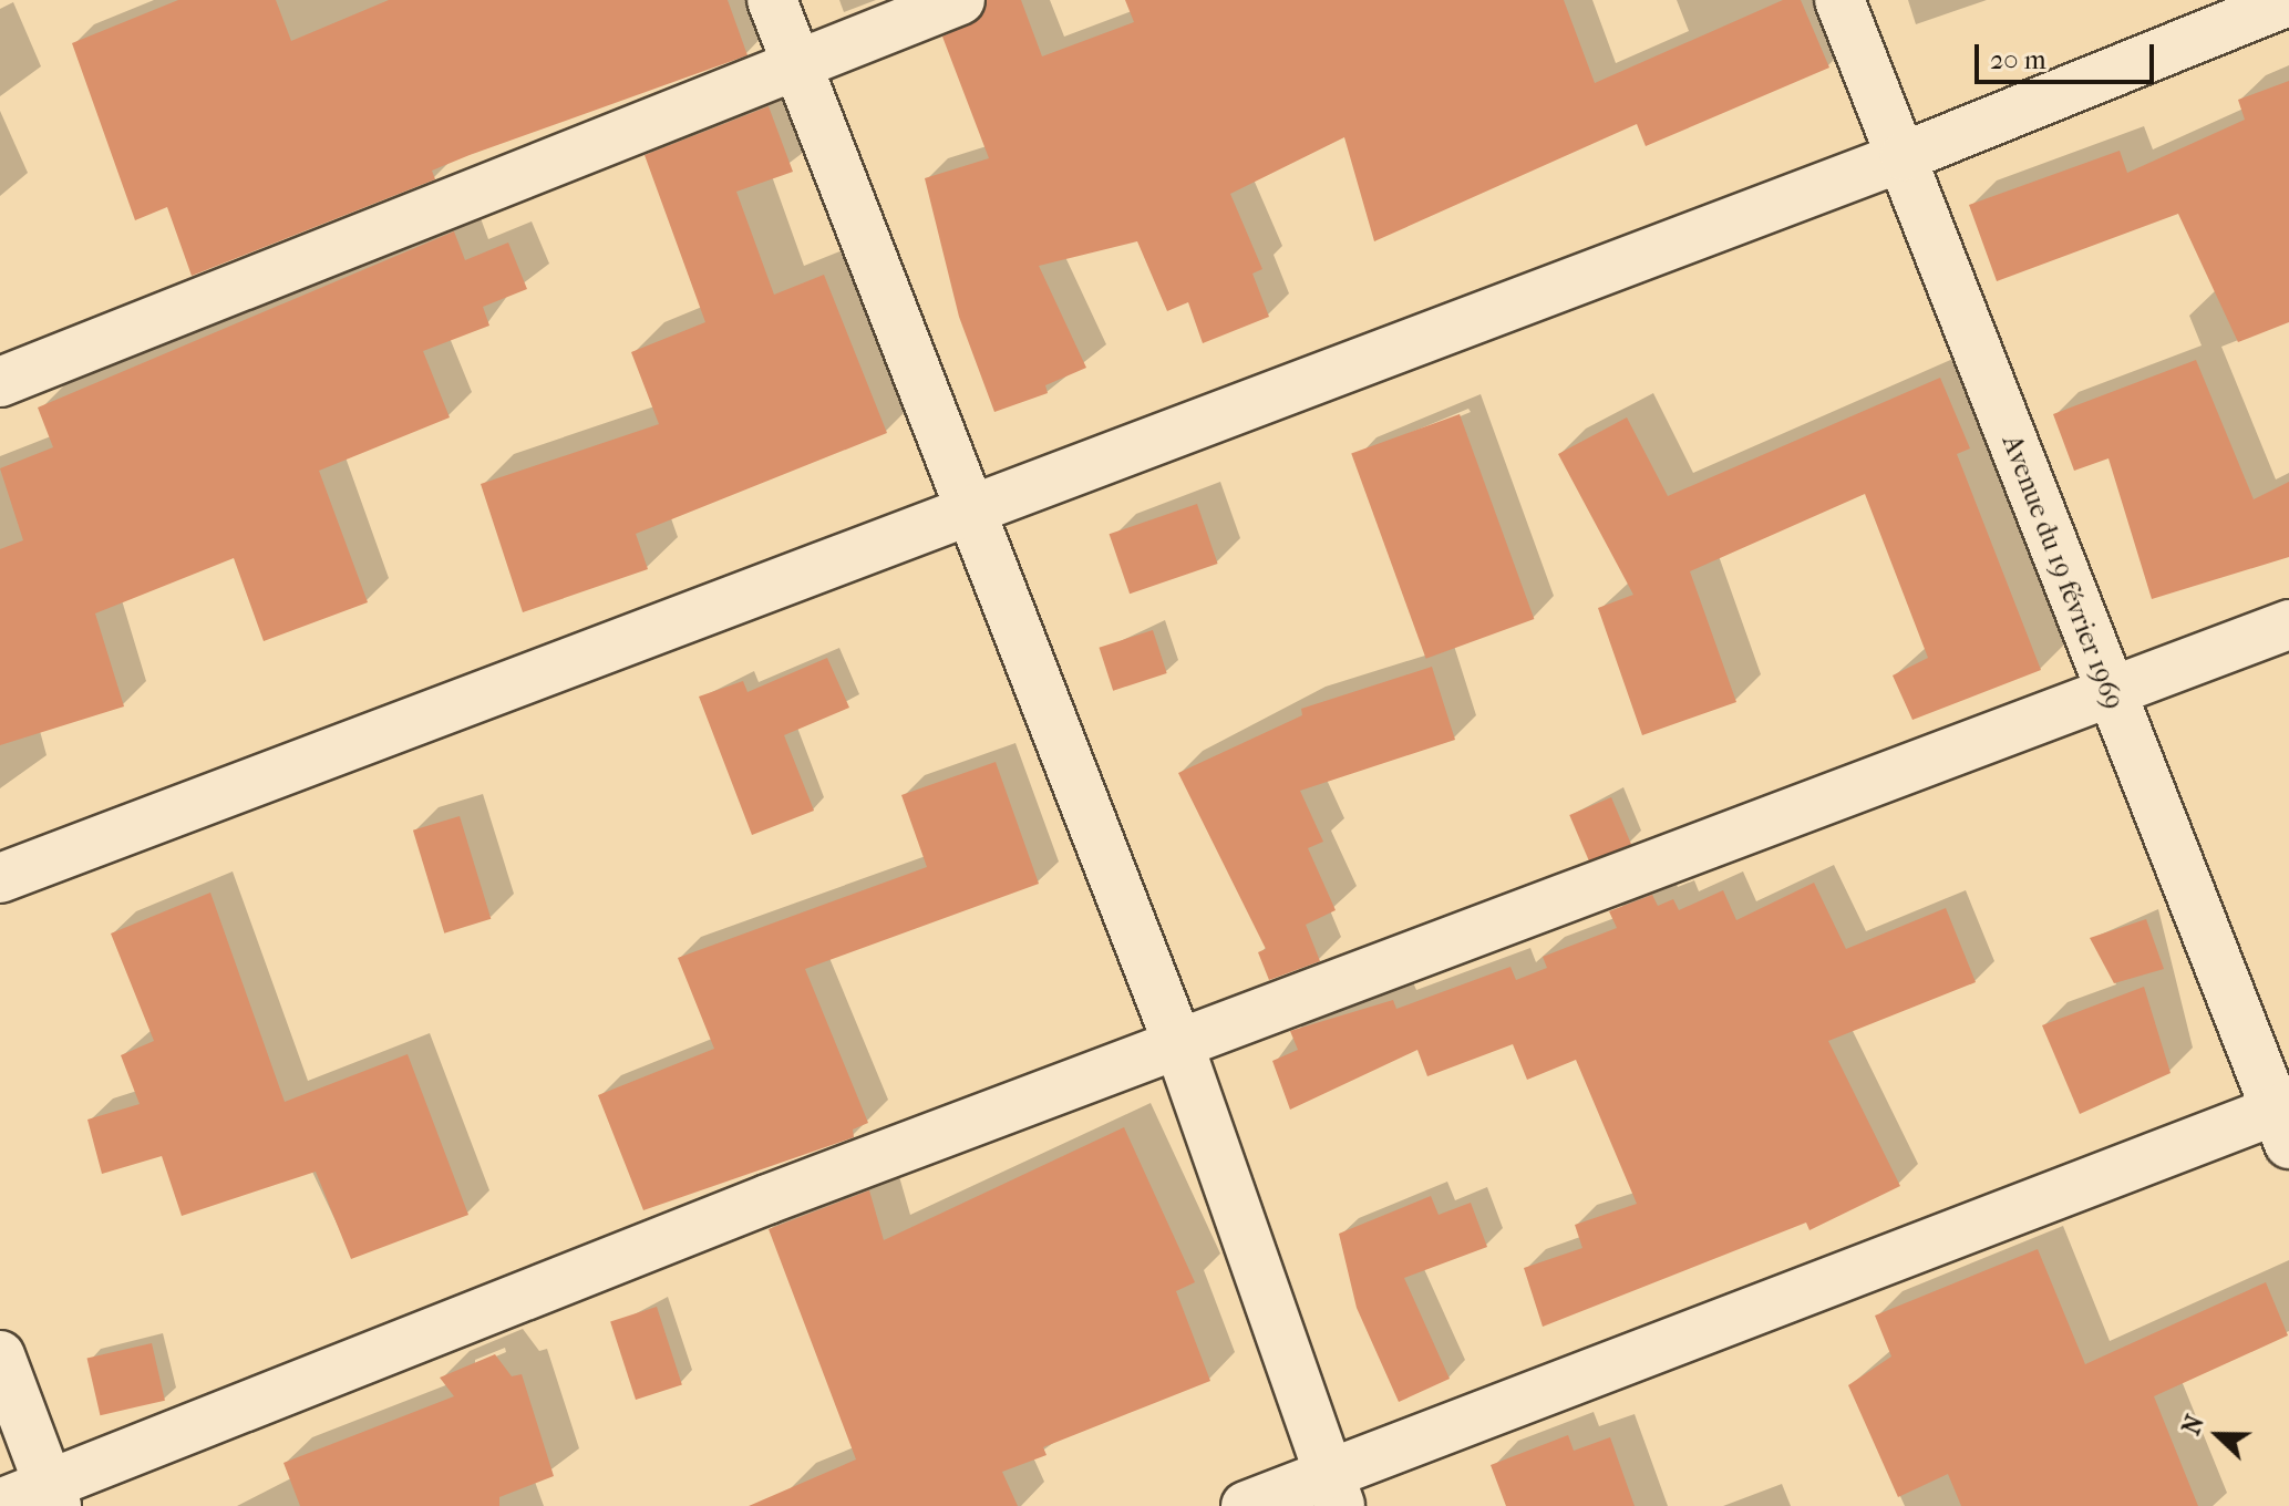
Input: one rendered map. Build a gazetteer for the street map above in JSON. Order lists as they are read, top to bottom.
{
  "streets": {
    "street": ["Avenue du 19 février 1969"]
  },
  "scale_bar": "20 m",
  "north": "left"
}
